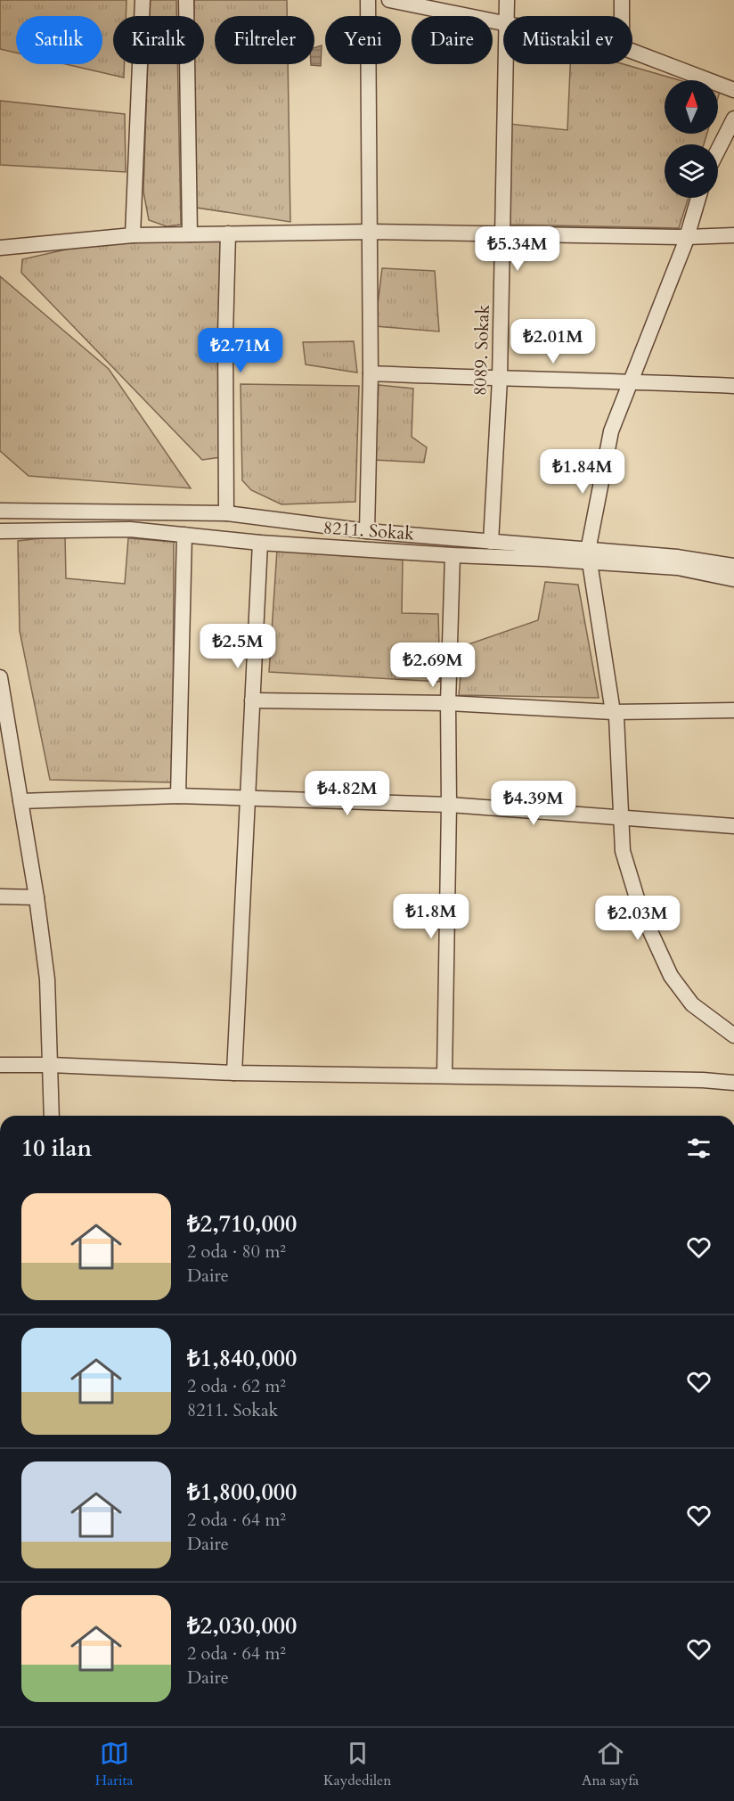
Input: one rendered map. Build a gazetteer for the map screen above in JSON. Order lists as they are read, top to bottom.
{
  "streets": {
    "street": ["8089. Sokak", "8211. Sokak"]
  },
  "north": "top",
  "page": {
    "chip": [
      "Satılık",
      "Kiralık",
      "Filtreler",
      "Yeni",
      "Daire",
      "Müstakil ev"
    ],
    "price": [
      "₺5.34M",
      "₺2.01M",
      "₺2.71M",
      "₺1.84M",
      "₺2.5M",
      "₺2.69M",
      "₺4.82M",
      "₺4.39M",
      "₺1.8M",
      "₺2.03M"
    ],
    "heading": "10 ilan",
    "list": [
      {
        "name": "₺2,710,000",
        "note": "2 oda · 80 m² · Daire"
      },
      {
        "name": "₺1,840,000",
        "note": "2 oda · 62 m² · 8211. Sokak"
      },
      {
        "name": "₺1,800,000",
        "note": "2 oda · 64 m² · Daire"
      },
      {
        "name": "₺2,030,000",
        "note": "2 oda · 64 m² · Daire"
      }
    ],
    "tabs": ["Harita", "Kaydedilen", "Ana sayfa"]
  }
}
